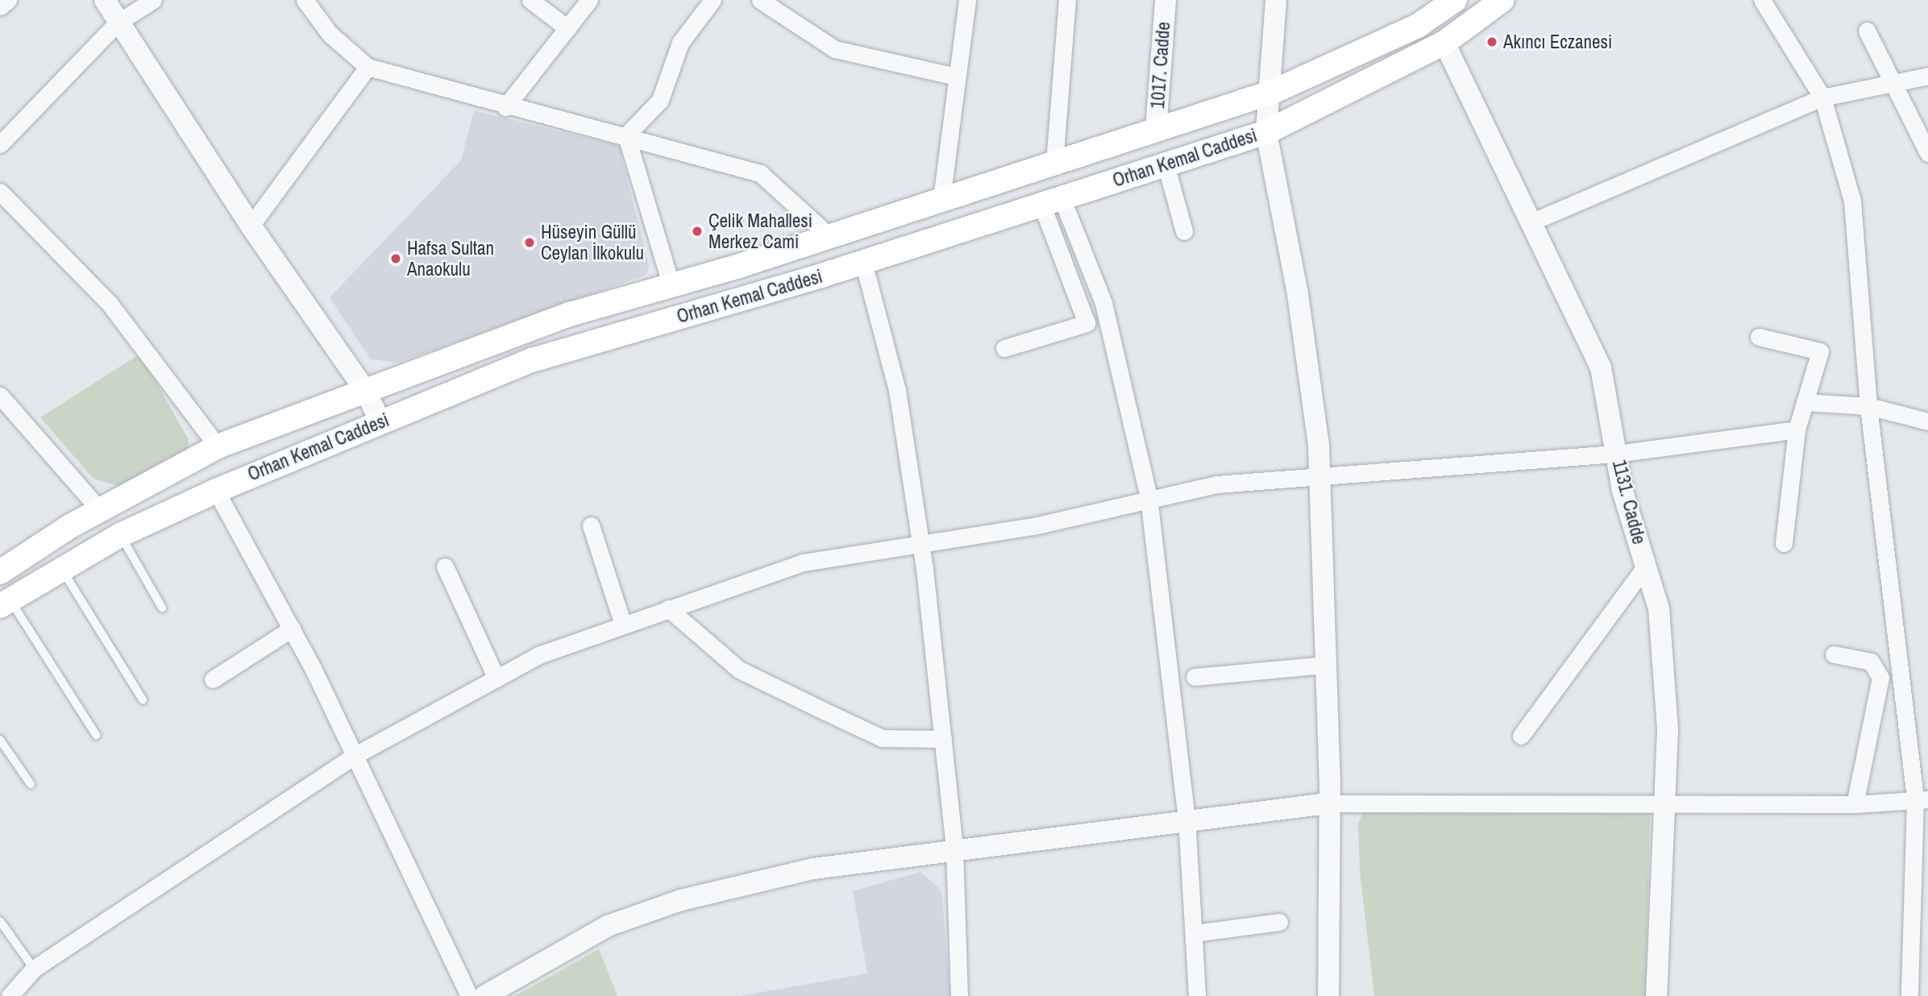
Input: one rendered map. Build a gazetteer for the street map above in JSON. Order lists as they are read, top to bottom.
{
  "streets": {
    "main road": ["Orhan Kemal Caddesi"],
    "street": ["1017. Cadde", "1131. Cadde"]
  },
  "crossings": [
    ["1017. Cadde", "Orhan Kemal Caddesi"],
    ["Orhan Kemal Caddesi", "1131. Cadde"]
  ],
  "places": [
    "Akıncı Eczanesi",
    "Çelik Mahallesi Merkez Cami",
    "Hüseyin Güllü Ceylan İlkokulu",
    "Hafsa Sultan Anaokulu"
  ]
}
